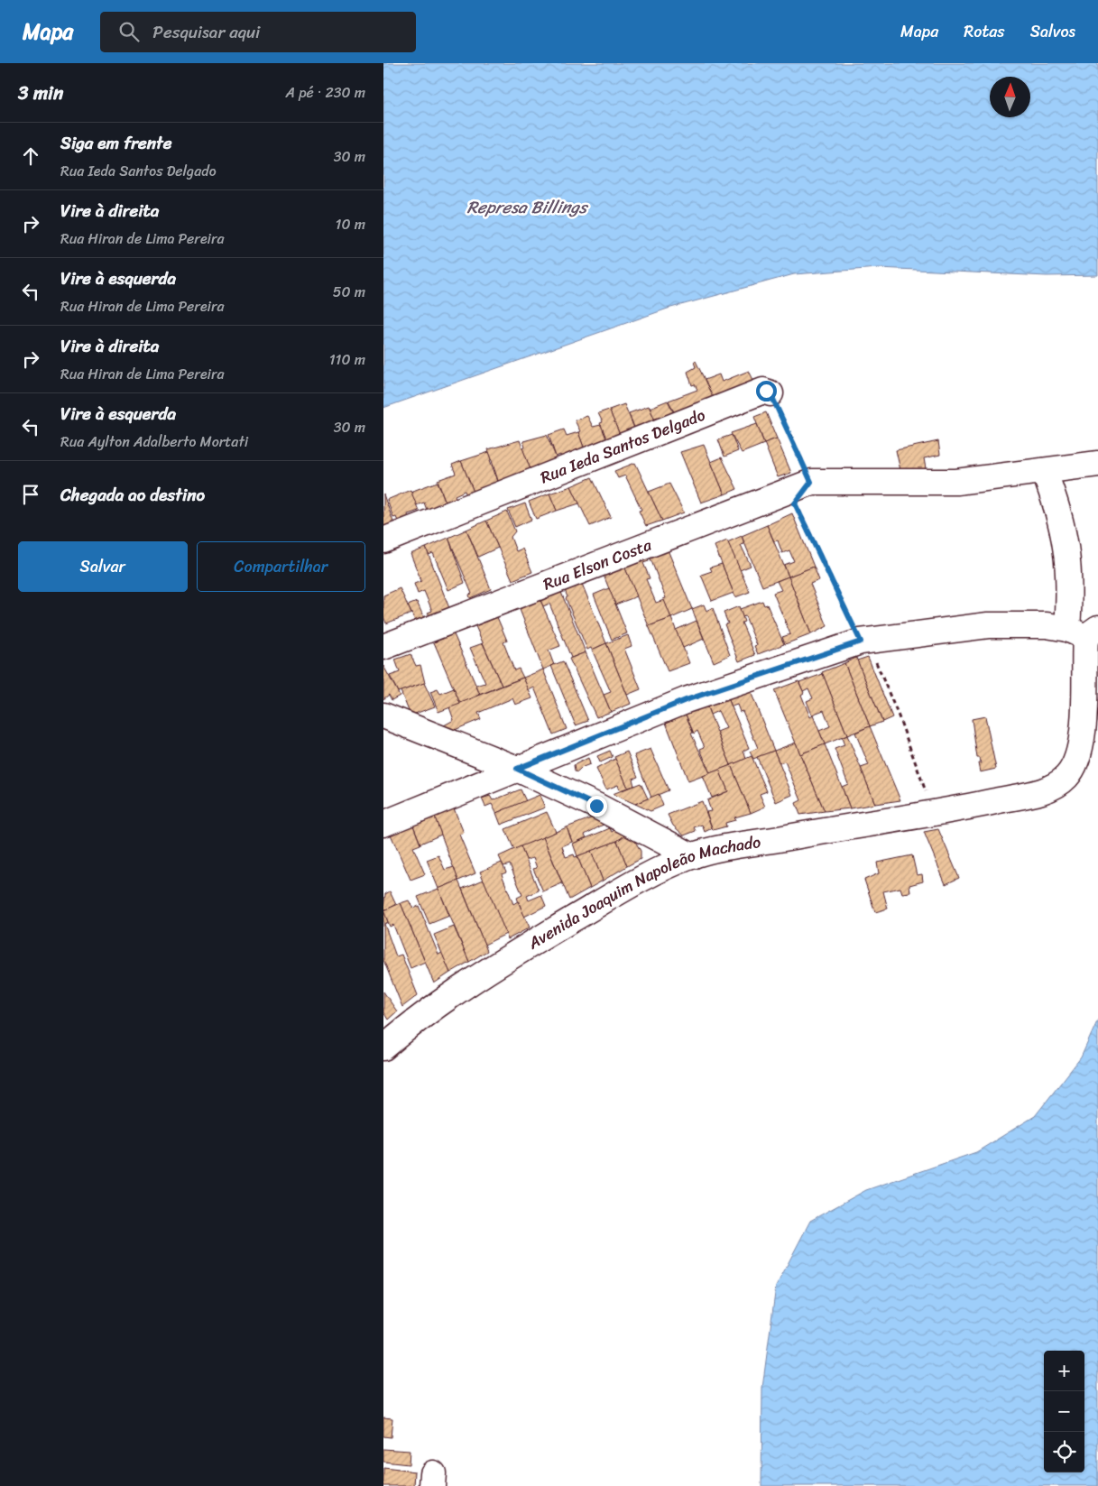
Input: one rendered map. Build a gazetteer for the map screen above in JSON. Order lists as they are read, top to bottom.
{
  "streets": {
    "street": ["Rua Ieda Santos Delgado", "Rua Elson Costa", "Avenida Joaquim Napoleão Machado"]
  },
  "water": ["Represa Billings"],
  "north": "top",
  "page": {
    "header": "Mapa",
    "search": "Pesquisar aqui",
    "nav": ["Mapa", "Rotas", "Salvos"],
    "heading": ["3 min", "A pé · 230 m"],
    "list": [
      ["Siga em frente", "Rua Ieda Santos Delgado", "30 m"],
      ["Vire à direita", "Rua Hiran de Lima Pereira", "10 m"],
      ["Vire à esquerda", "Rua Hiran de Lima Pereira", "50 m"],
      ["Vire à direita", "Rua Hiran de Lima Pereira", "110 m"],
      ["Vire à esquerda", "Rua Aylton Adalberto Mortati", "30 m"],
      "Chegada ao destino"
    ],
    "buttons": ["Salvar", "Compartilhar"],
    "map_buttons": ["+", "−"]
  }
}
